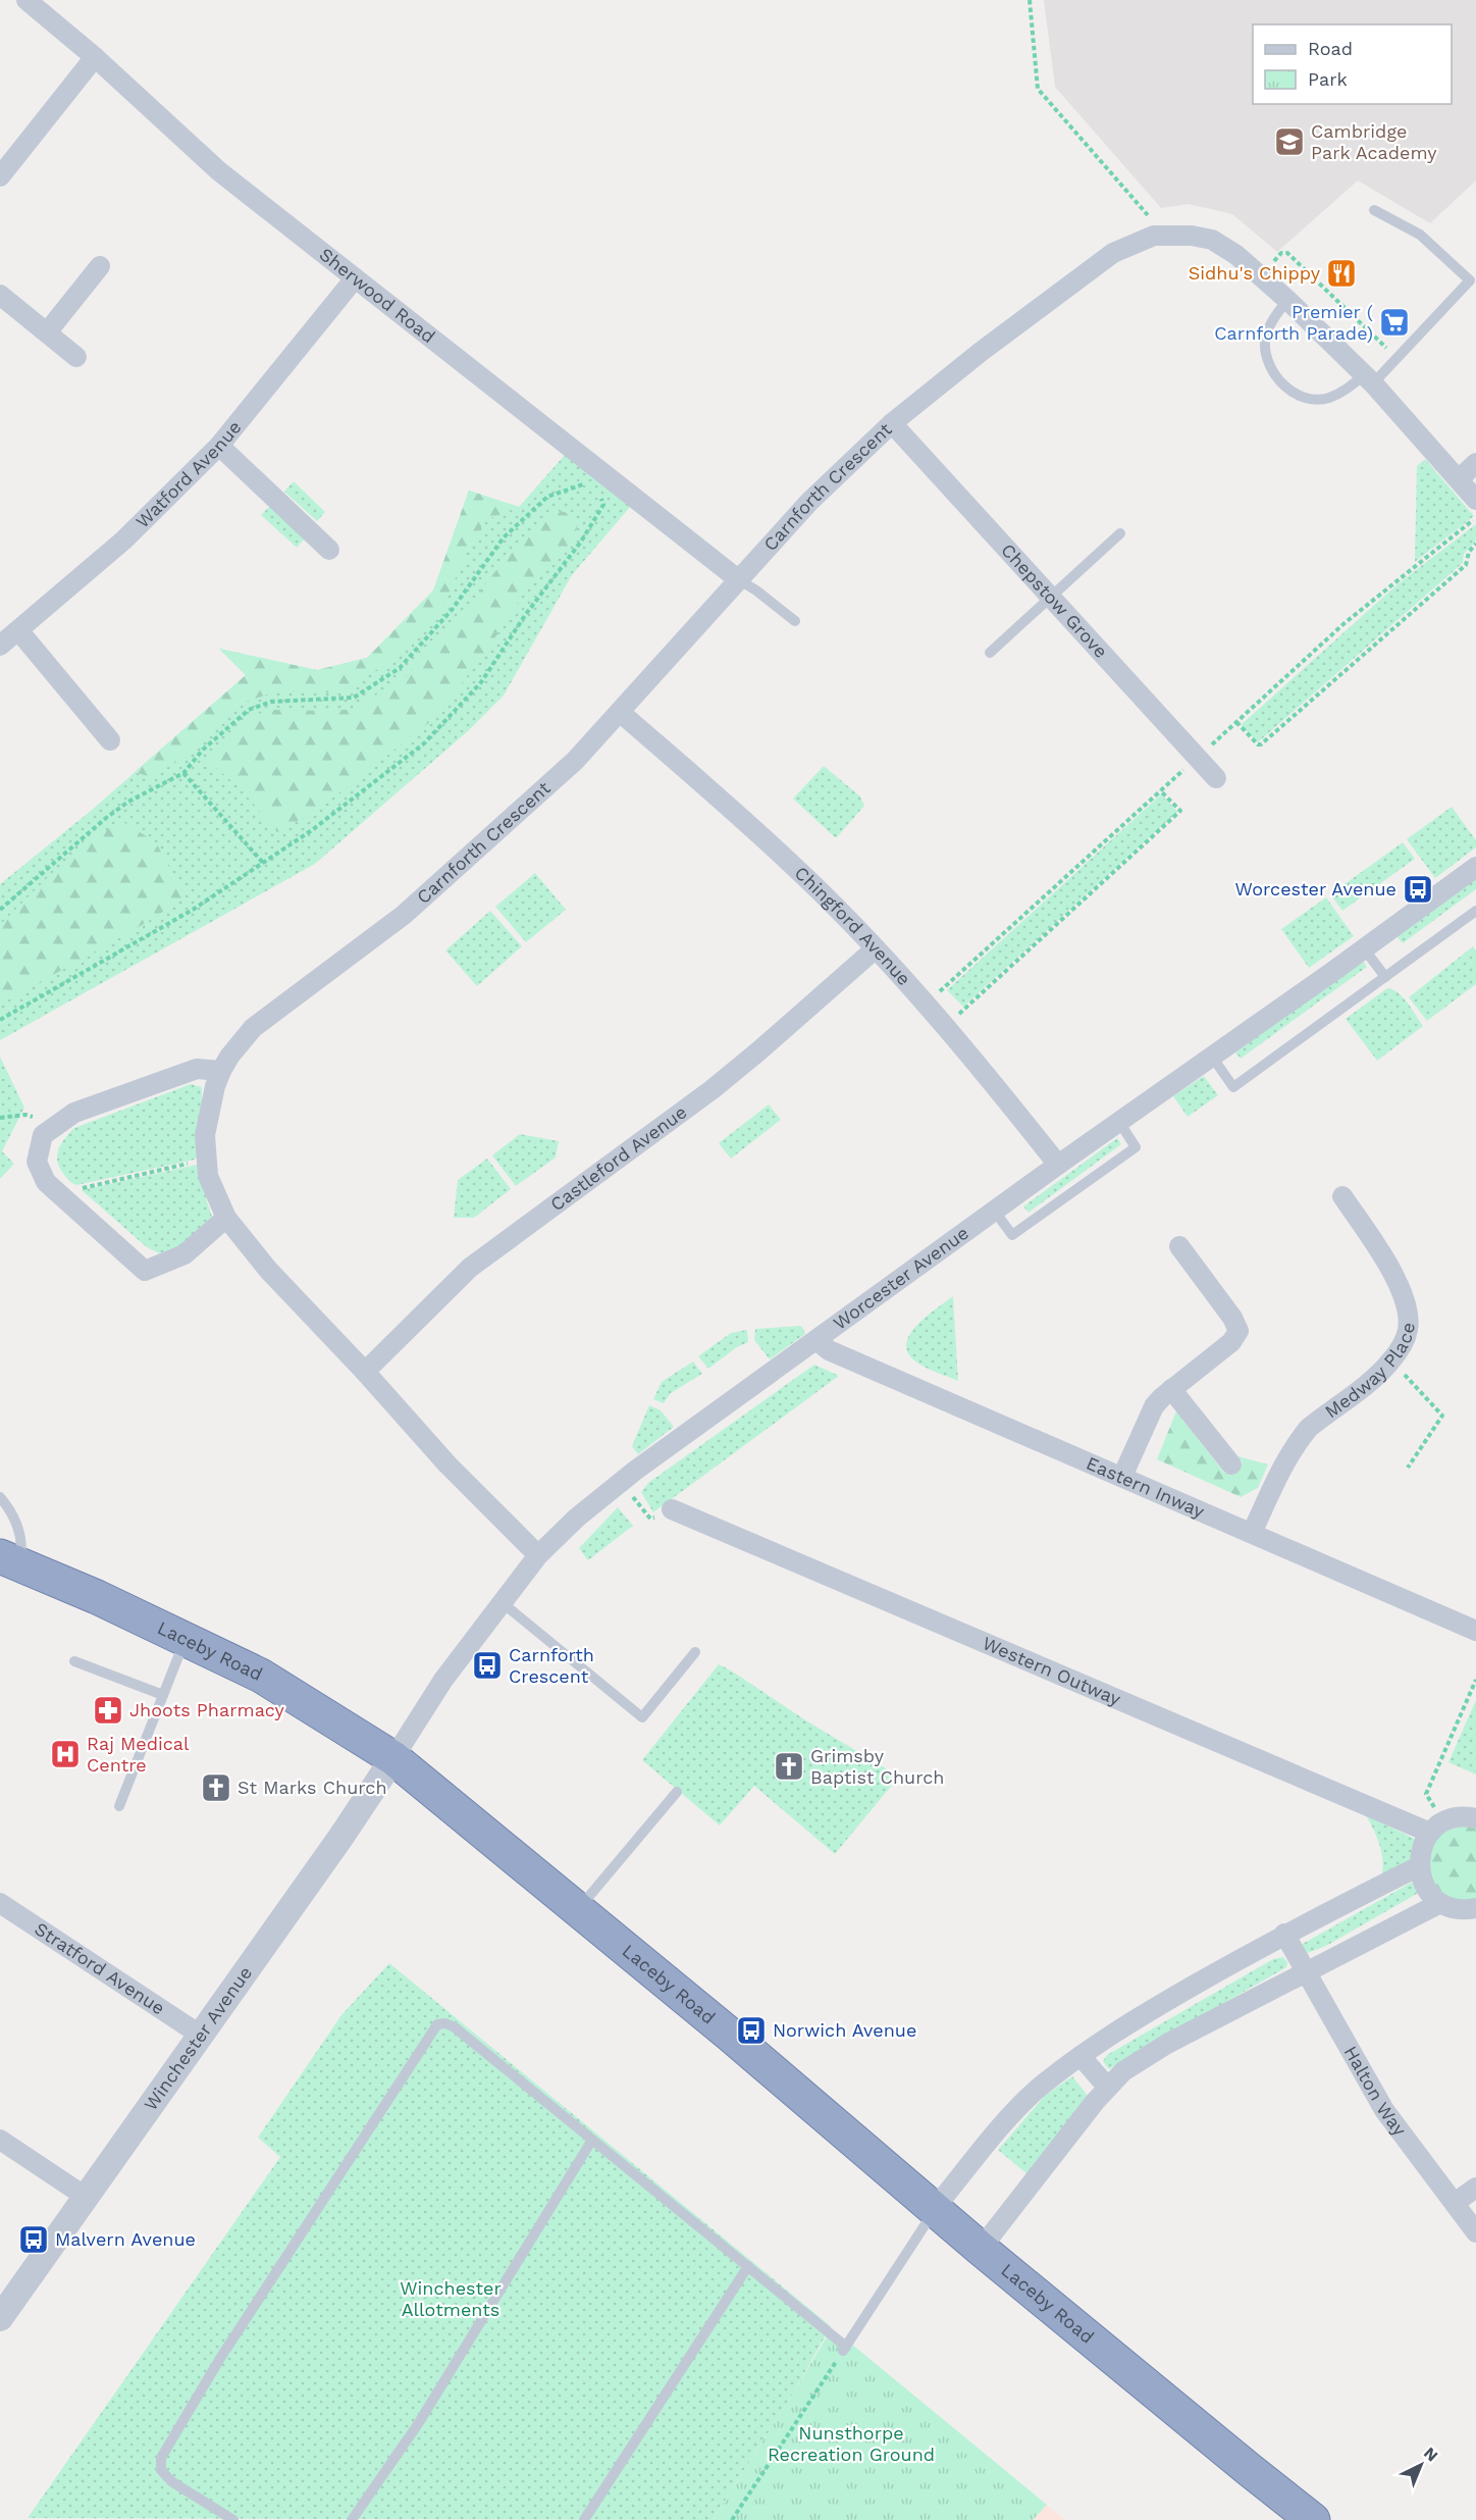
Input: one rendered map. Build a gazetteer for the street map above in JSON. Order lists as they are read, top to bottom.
{
  "streets": {
    "highway": ["Laceby Road"],
    "street": [
      "Sherwood Road",
      "Watford Avenue",
      "Carnforth Crescent",
      "Chepstow Grove",
      "Chingford Avenue",
      "Castleford Avenue",
      "Worcester Avenue",
      "Medway Place",
      "Eastern Inway",
      "Western Outway",
      "Stratford Avenue",
      "Winchester Avenue",
      "Halton Way"
    ]
  },
  "crossings": [
    ["Sherwood Road", "Watford Avenue"],
    ["Sherwood Road", "Carnforth Crescent"],
    ["Carnforth Crescent", "Chepstow Grove"],
    ["Carnforth Crescent", "Chingford Avenue"],
    ["Carnforth Crescent", "Castleford Avenue"],
    ["Carnforth Crescent", "Worcester Avenue"],
    ["Chingford Avenue", "Castleford Avenue"],
    ["Chingford Avenue", "Worcester Avenue"],
    ["Worcester Avenue", "Eastern Inway"],
    ["Worcester Avenue", "Laceby Road"],
    ["Worcester Avenue", "Winchester Avenue"],
    ["Medway Place", "Eastern Inway"],
    ["Laceby Road", "Winchester Avenue"],
    ["Stratford Avenue", "Winchester Avenue"]
  ],
  "parks": ["Winchester Allotments", "Nunsthorpe Recreation Ground"],
  "places": {
    "school or university": ["Cambridge Park Academy"],
    "restaurant": ["Sidhu's Chippy"],
    "supermarket": ["Premier ( Carnforth Parade)"],
    "bus stop": [
      "Worcester Avenue",
      "Carnforth Crescent",
      "Norwich Avenue",
      "Malvern Avenue"
    ],
    "pharmacy": ["Jhoots Pharmacy"],
    "hospital": ["Raj Medical Centre"],
    "church": ["Grimsby Baptist Church", "St Marks Church"]
  },
  "legend": ["Road", "Park"],
  "north": "top right"
}
